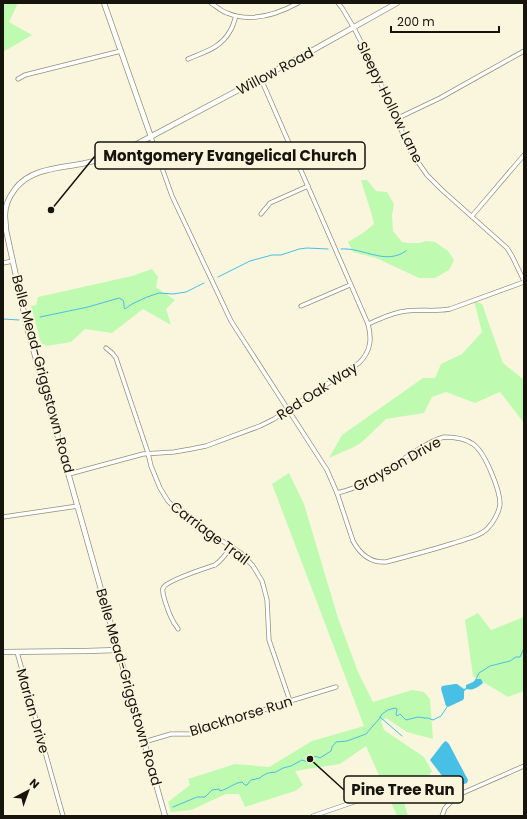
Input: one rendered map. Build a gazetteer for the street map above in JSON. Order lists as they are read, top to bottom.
{
  "streets": {
    "street": [
      "Willow Road",
      "Sleepy Hollow Lane",
      "Belle Mead-Griggstown Road",
      "Red Oak Way",
      "Grayson Drive",
      "Carriage Trail",
      "Marian Drive",
      "Blackhorse Run"
    ]
  },
  "crossings": [
    ["Willow Road", "Sleepy Hollow Lane"],
    ["Willow Road", "Belle Mead-Griggstown Road"],
    ["Willow Road", "Red Oak Way"],
    ["Willow Road", "Grayson Drive"],
    ["Belle Mead-Griggstown Road", "Red Oak Way"],
    ["Belle Mead-Griggstown Road", "Grayson Drive"],
    ["Belle Mead-Griggstown Road", "Blackhorse Run"],
    ["Red Oak Way", "Grayson Drive"],
    ["Red Oak Way", "Carriage Trail"],
    ["Carriage Trail", "Blackhorse Run"]
  ],
  "places": ["Montgomery Evangelical Church", "Pine Tree Run"],
  "scale_bar": "200 m",
  "north": "top right"
}
